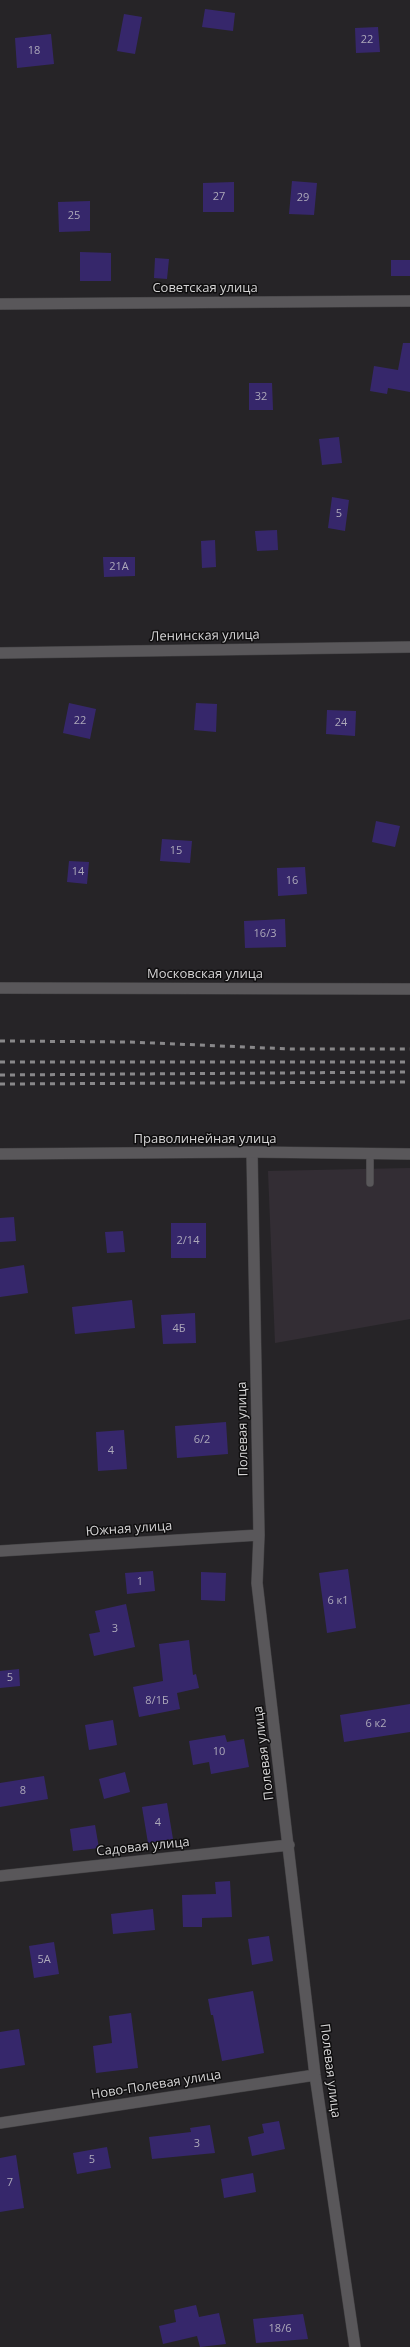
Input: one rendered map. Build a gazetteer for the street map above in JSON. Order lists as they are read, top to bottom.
{
  "streets": {
    "street": [
      "Советская улица",
      "Ленинская улица",
      "Московская улица",
      "Праволинейная улица",
      "Полевая улица",
      "Южная улица",
      "Садовая улица",
      "Ново-Полевая улица"
    ]
  },
  "crossings": [
    ["Праволинейная улица", "Полевая улица"],
    ["Полевая улица", "Южная улица"],
    ["Полевая улица", "Садовая улица"],
    ["Полевая улица", "Ново-Полевая улица"]
  ],
  "house_numbers": [
    "22",
    "18",
    "27",
    "29",
    "25",
    "32",
    "5",
    "21А",
    "22",
    "24",
    "15",
    "14",
    "16",
    "16/3",
    "2/14",
    "4Б",
    "6/2",
    "4",
    "1",
    "6 к1",
    "3",
    "5",
    "8/1Б",
    "6 к2",
    "10",
    "8",
    "4",
    "5А",
    "3",
    "5",
    "7",
    "18/6"
  ]
}
